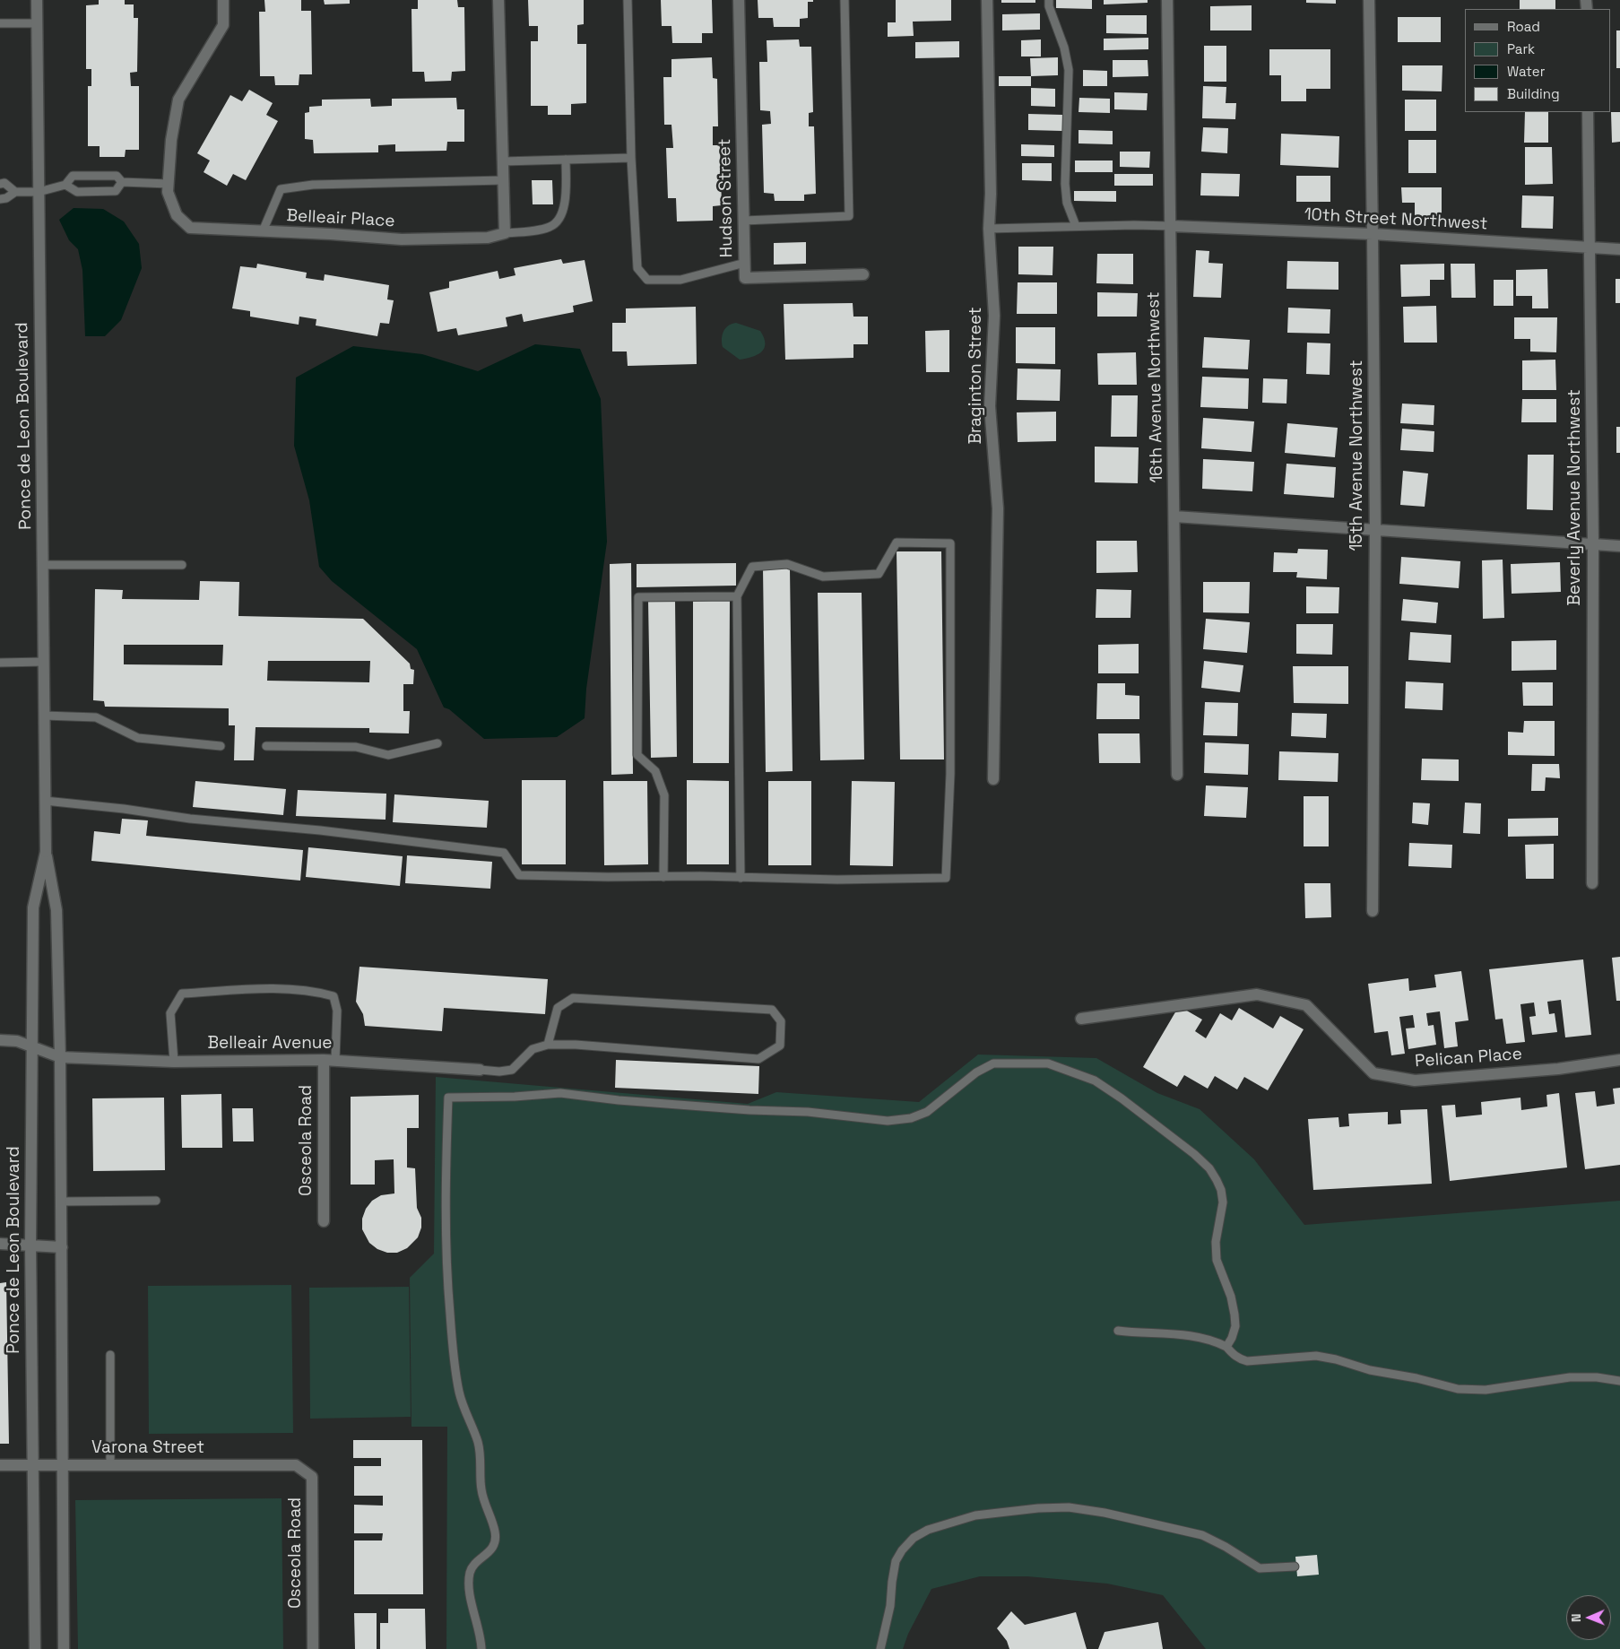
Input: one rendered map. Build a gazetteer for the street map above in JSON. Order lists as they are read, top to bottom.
{
  "streets": {
    "street": [
      "Hudson Street",
      "Belleair Place",
      "10th Street Northwest",
      "Braginton Street",
      "16th Avenue Northwest",
      "Ponce de Leon Boulevard",
      "15th Avenue Northwest",
      "Beverly Avenue Northwest",
      "Belleair Avenue",
      "Pelican Place",
      "Osceola Road",
      "Varona Street"
    ]
  },
  "crossings": [
    ["10th Street Northwest", "16th Avenue Northwest"],
    ["10th Street Northwest", "15th Avenue Northwest"],
    ["10th Street Northwest", "Beverly Avenue Northwest"],
    ["Ponce de Leon Boulevard", "Belleair Avenue"],
    ["Ponce de Leon Boulevard", "Varona Street"],
    ["Belleair Avenue", "Osceola Road"],
    ["Osceola Road", "Varona Street"]
  ],
  "legend": [
    "Road",
    "Park",
    "Water",
    "Building"
  ],
  "north": "left"
}
